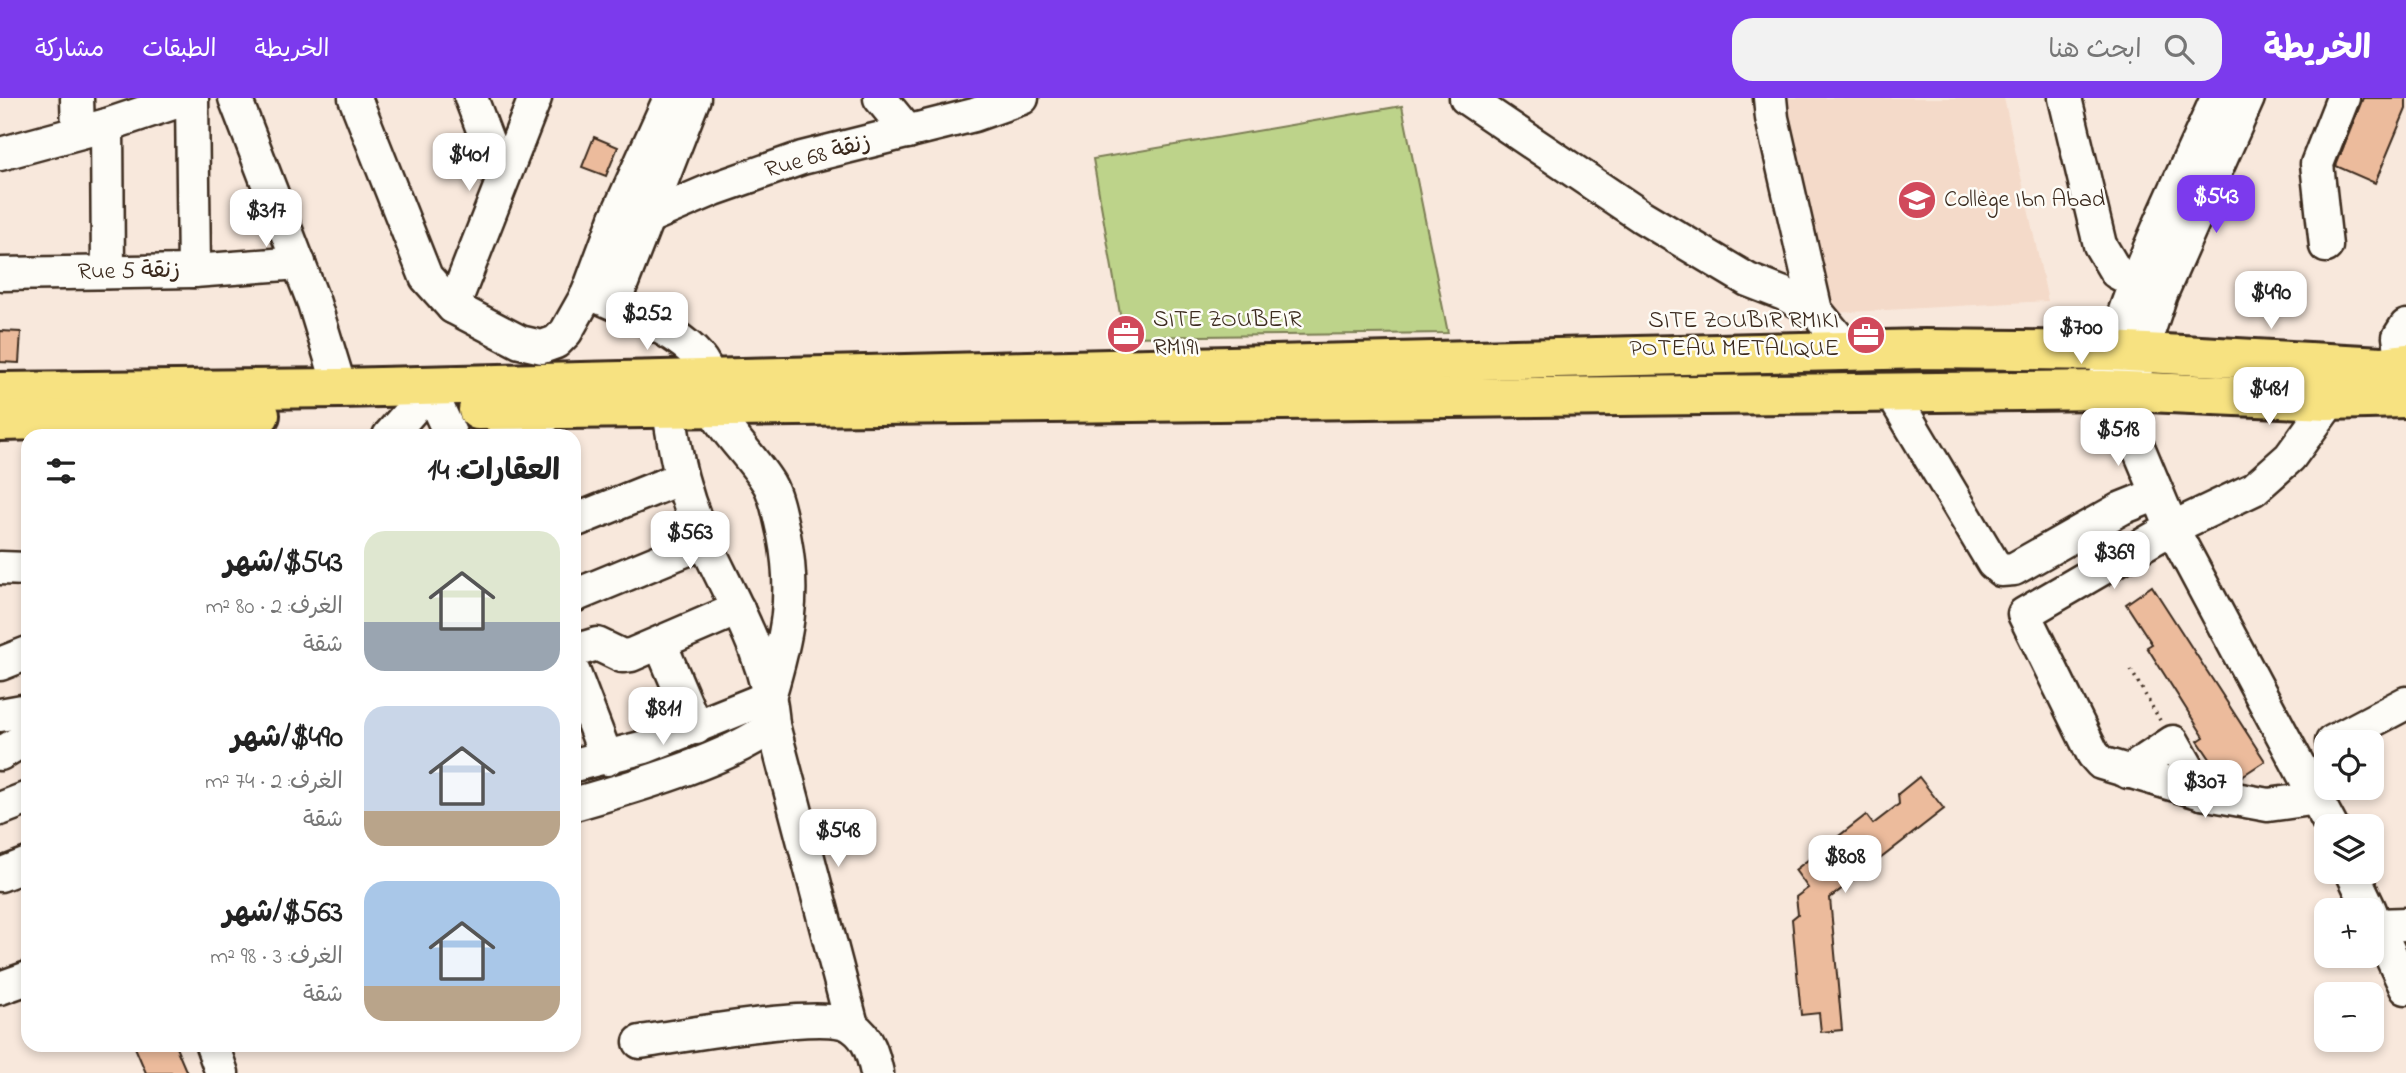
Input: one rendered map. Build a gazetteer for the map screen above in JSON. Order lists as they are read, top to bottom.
{
  "streets": {
    "street": ["Rue 68 زنقة", "Rue 5 زنقة"]
  },
  "places": {
    "school or university": ["Collège Ibn Abad"],
    "office": ["SITE ZOUBEIR RMI9I", "SITE ZOUBIR RMIKI POTEAU METALIQUE"]
  },
  "page": {
    "header": "الخريطة",
    "search": "ابحث هنا",
    "nav": ["الخريطة", "الطبقات", "مشاركة"],
    "price": [
      "$401",
      "$543",
      "$317",
      "$490",
      "$252",
      "$700",
      "$481",
      "$518",
      "$563",
      "$369",
      "$811",
      "$307",
      "$548",
      "$808"
    ],
    "heading": "العقارات: 14",
    "list": [
      {
        "name": "$543/شهر",
        "note": "الغرف: 2 · 80 m² · شقة"
      },
      {
        "name": "$490/شهر",
        "note": "الغرف: 2 · 74 m² · شقة"
      },
      {
        "name": "$563/شهر",
        "note": "الغرف: 3 · 98 m² · شقة"
      }
    ],
    "map_buttons": ["+", "−"]
  }
}
